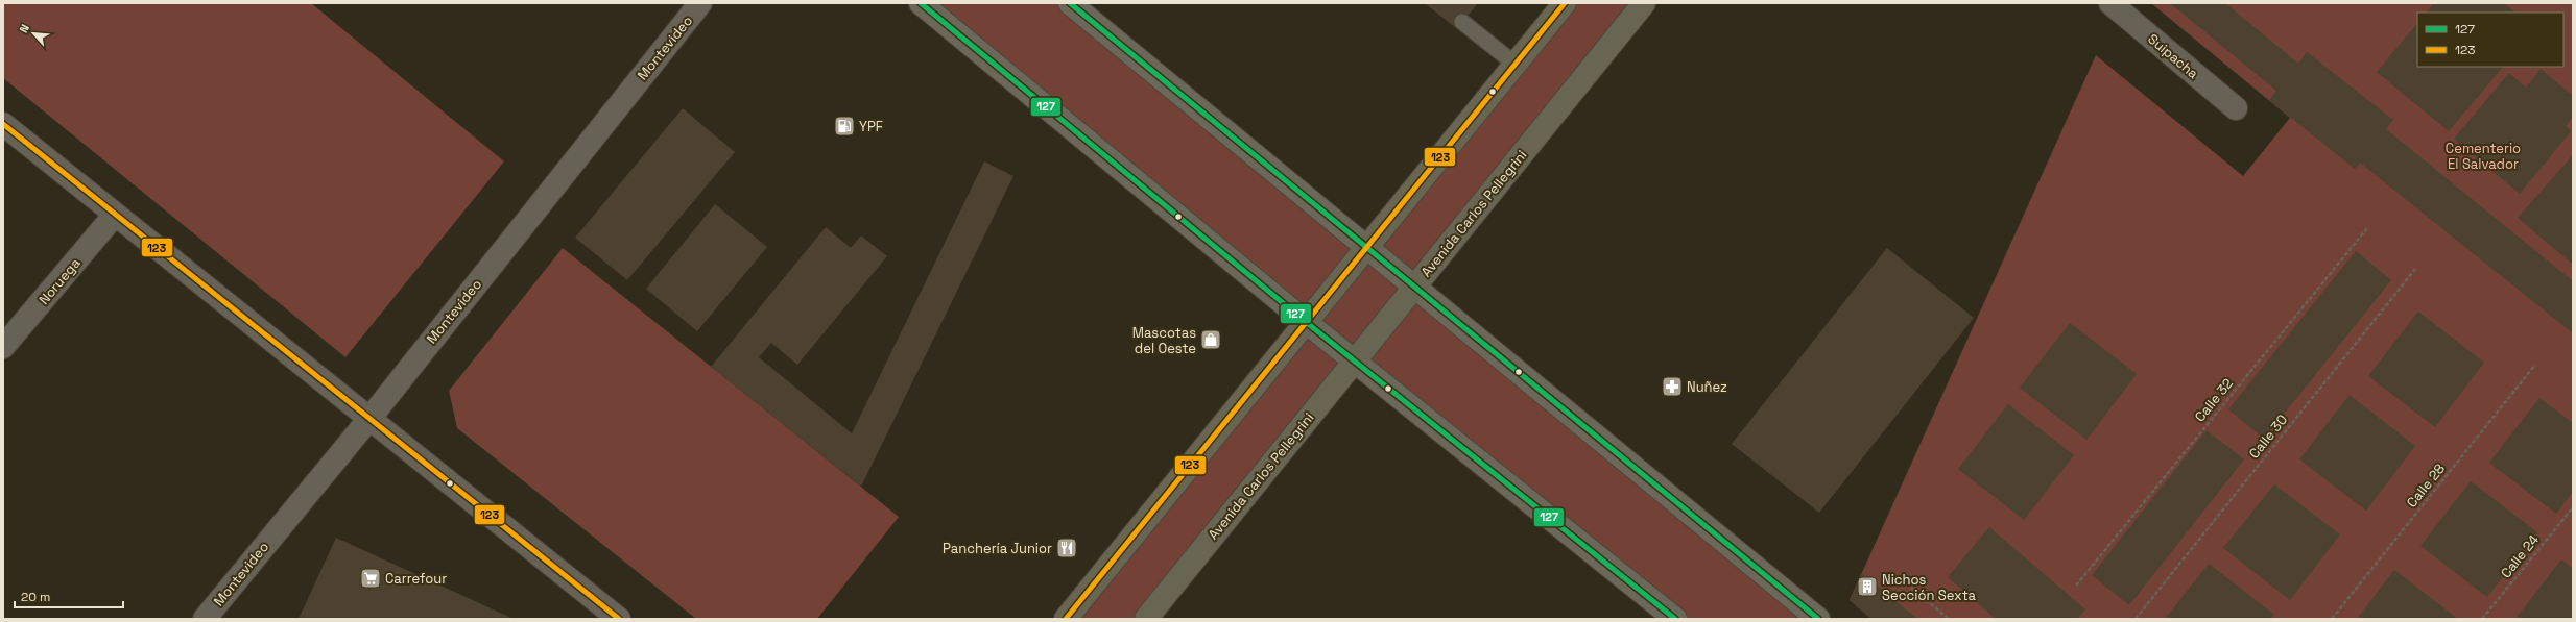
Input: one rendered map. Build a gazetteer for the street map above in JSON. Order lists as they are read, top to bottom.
{
  "streets": {
    "main road": ["Avenida Carlos Pellegrini"],
    "street": ["Montevideo", "Suipacha", "Noruega"],
    "path": [
      "Calle 32",
      "Calle 30",
      "Calle 28",
      "Calle 24"
    ]
  },
  "parks": ["Cementerio El Salvador"],
  "places": {
    "fuel station": ["YPF"],
    "shop": ["Mascotas del Oeste"],
    "pharmacy": ["Nuñez"],
    "restaurant": ["Panchería Junior"],
    "supermarket": ["Carrefour"],
    "building": ["Nichos Sección Sexta"]
  },
  "lines": ["transit line 127", "transit line 123"],
  "legend": ["127", "123"],
  "scale_bar": "20 m",
  "north": "top left"
}
